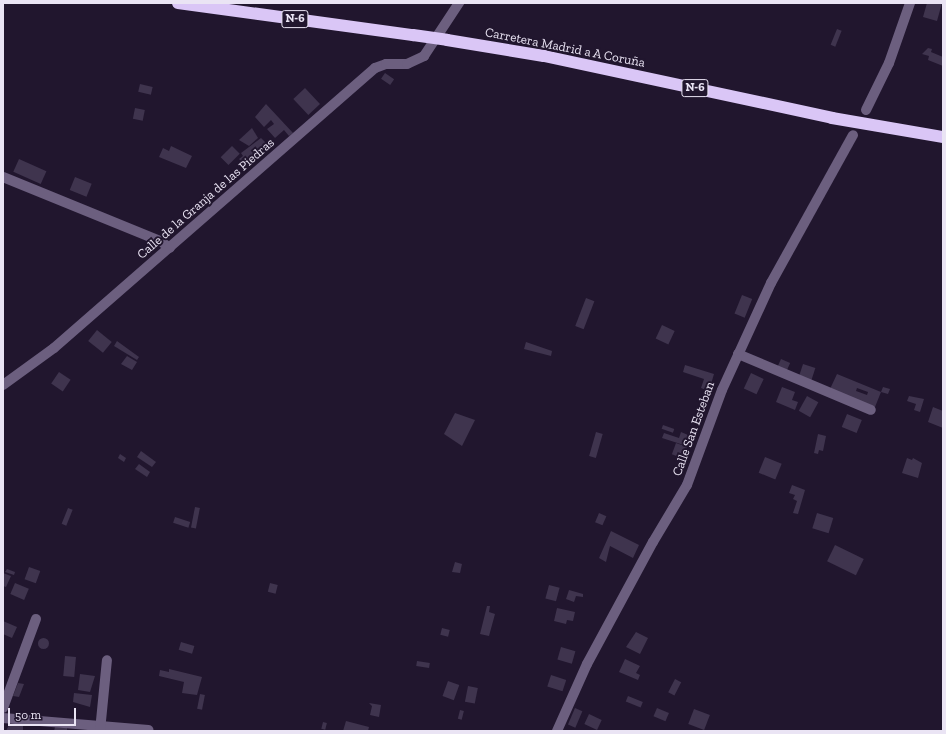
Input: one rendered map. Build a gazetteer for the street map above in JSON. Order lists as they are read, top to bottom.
{
  "streets": {
    "highway": ["N-6", "Carretera Madrid a A Coruña"],
    "street": ["Calle de la Granja de las Piedras", "Calle San Esteban"]
  },
  "scale_bar": "50 m"
}
